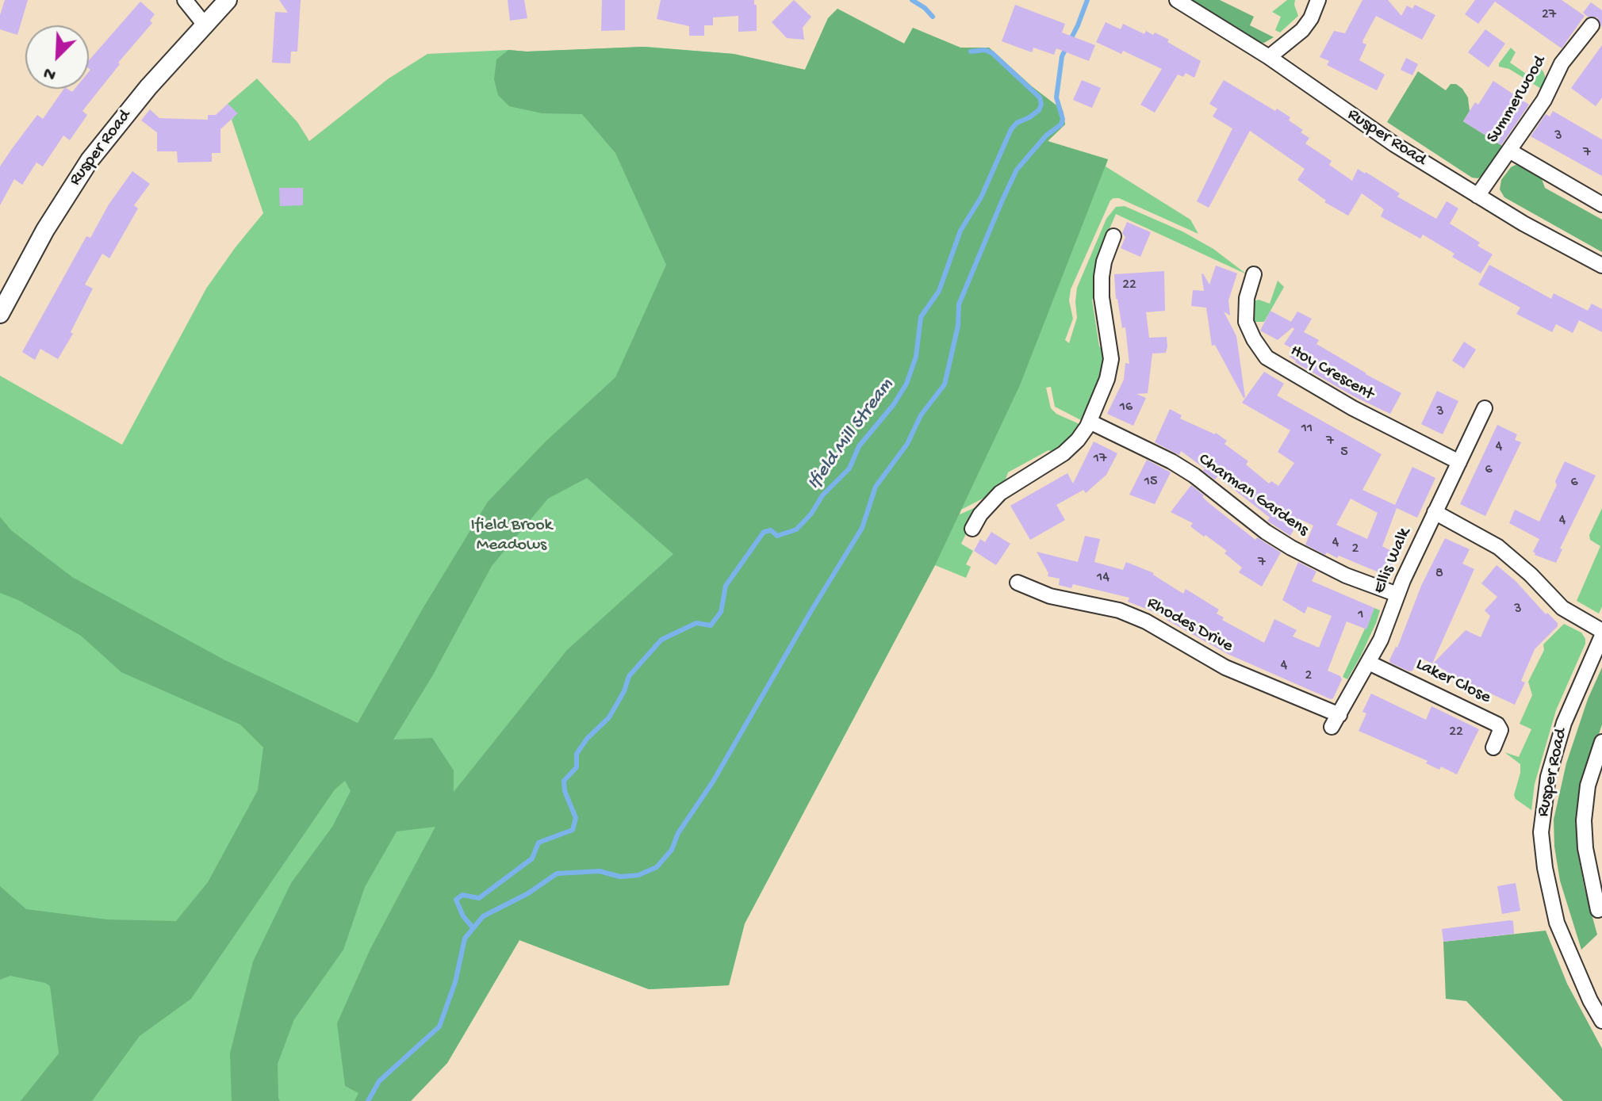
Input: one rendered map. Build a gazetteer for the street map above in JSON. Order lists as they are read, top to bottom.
{
  "streets": {
    "street": [
      "Summerwood",
      "Rusper Road",
      "Hoy Crescent",
      "Charman Gardens",
      "Ellis Walk",
      "Rhodes Drive",
      "Laker Close"
    ]
  },
  "crossings": [
    ["Summerwood", "Rusper Road"],
    ["Hoy Crescent", "Ellis Walk"],
    ["Charman Gardens", "Ellis Walk"],
    ["Ellis Walk", "Rhodes Drive"],
    ["Ellis Walk", "Laker Close"]
  ],
  "water": ["Ifield Mill Stream"],
  "parks": ["Ifield Brook Meadows"],
  "house_numbers": [
    "27",
    "3",
    "7",
    "22",
    "16",
    "3",
    "11",
    "7",
    "4",
    "5",
    "17",
    "6",
    "15",
    "6",
    "4",
    "4",
    "2",
    "7",
    "8",
    "14",
    "3",
    "1",
    "4",
    "2",
    "22"
  ],
  "north": "bottom left"
}
